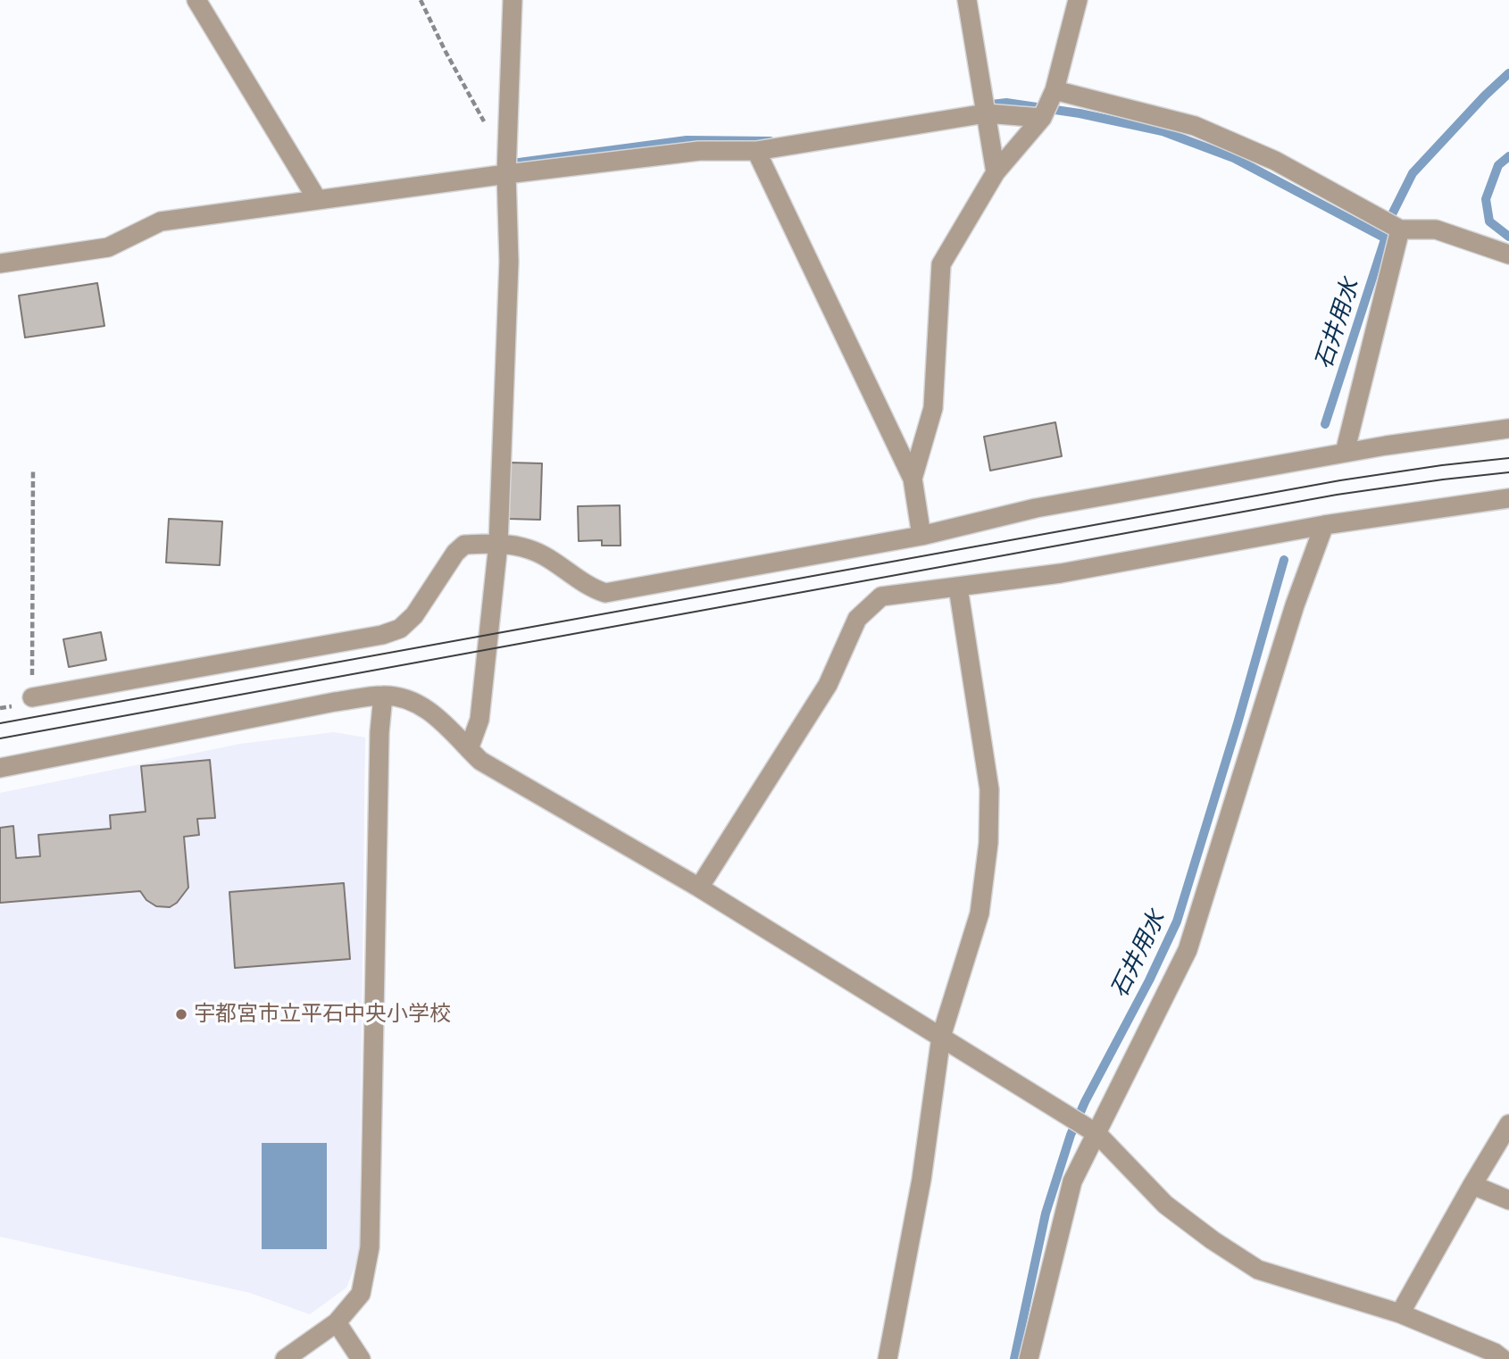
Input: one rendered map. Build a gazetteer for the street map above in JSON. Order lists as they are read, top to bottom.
{
  "water": ["石井用水"],
  "places": ["宇都宮市立平石中央小学校"]
}
